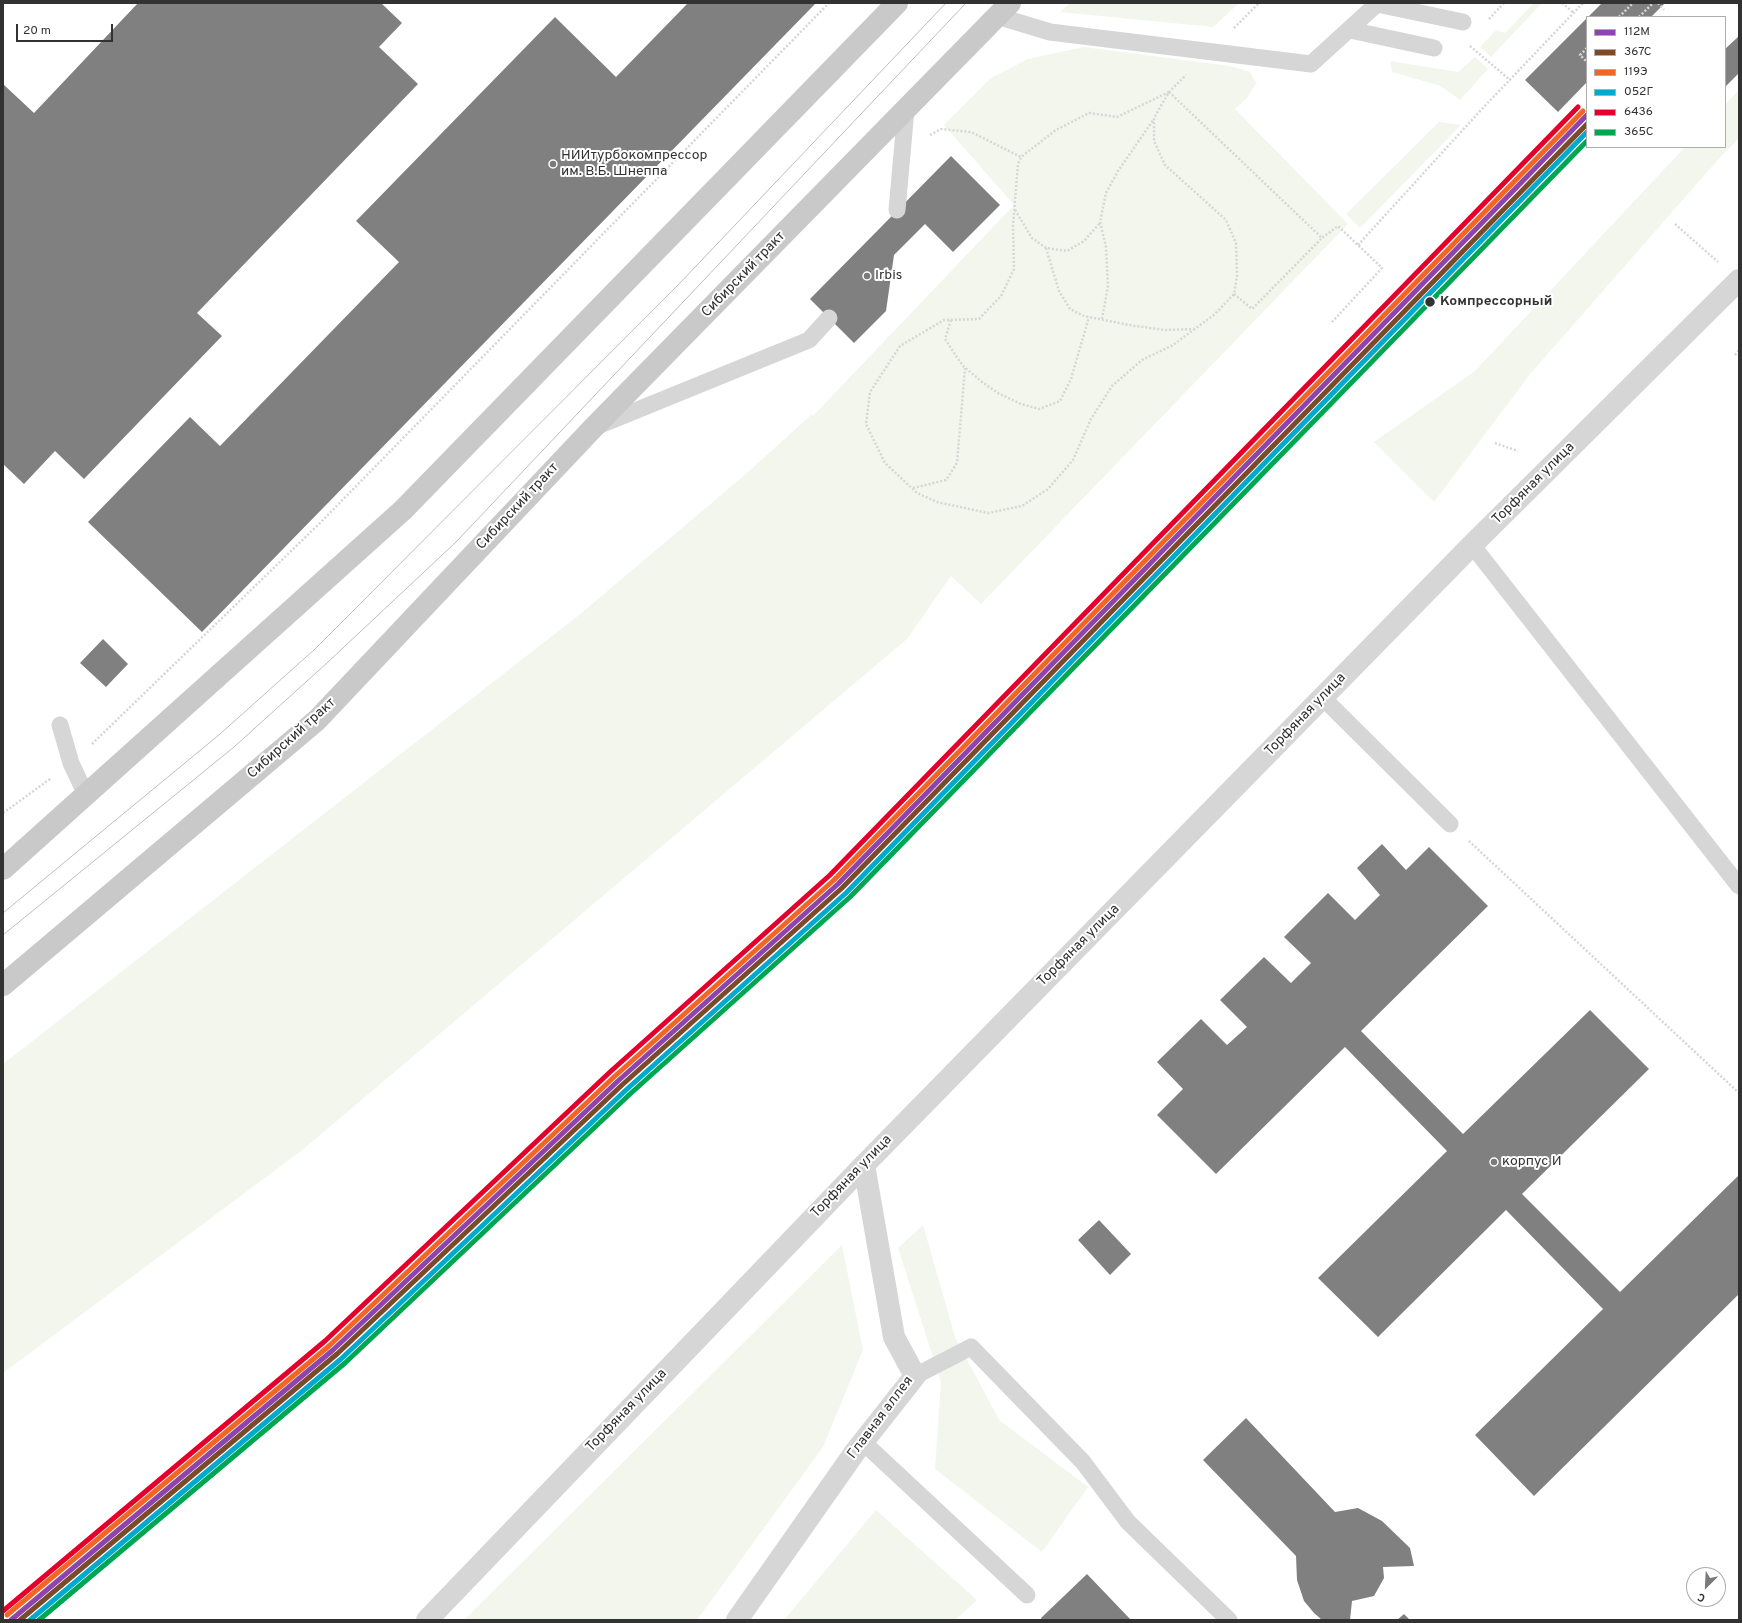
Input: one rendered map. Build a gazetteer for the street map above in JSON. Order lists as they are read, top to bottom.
{
  "streets": {
    "main road": ["Сибирский тракт"],
    "street": ["Торфяная улица", "Главная аллея"]
  },
  "crossings": [
    ["Торфяная улица", "Главная аллея"]
  ],
  "places": [
    "НИИтурбокомпрессор им. В.Б. Шнеппа",
    "Irbis",
    "Компрессорный",
    "корпус И"
  ],
  "lines": [
    "transit line 6436",
    "transit line 119Э",
    "transit line 112М",
    "transit line 367С",
    "transit line 052Г",
    "transit line 365С"
  ],
  "legend": [
    "112М",
    "367С",
    "119Э",
    "052Г",
    "6436",
    "365С"
  ],
  "scale_bar": "20 m",
  "north": "bottom left"
}
